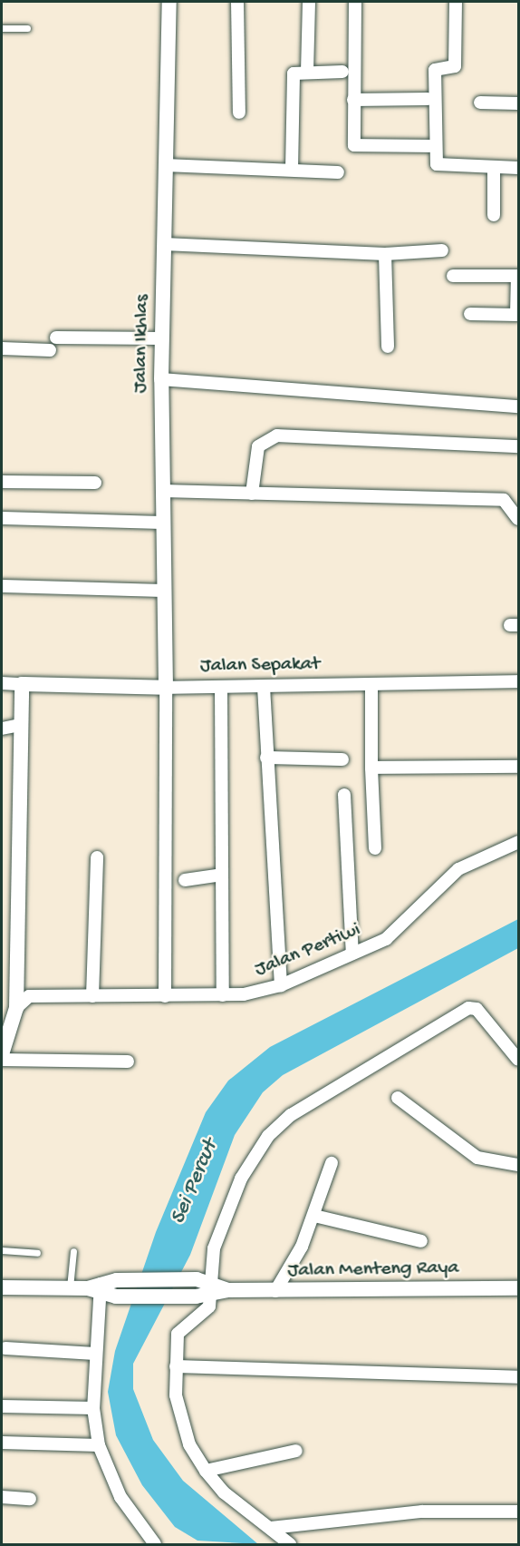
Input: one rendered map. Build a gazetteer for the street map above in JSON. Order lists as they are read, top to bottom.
{
  "streets": {
    "street": [
      "Jalan Ikhlas",
      "Jalan Sepakat",
      "Jalan Pertiwi",
      "Jalan Menteng Raya"
    ]
  },
  "crossings": [
    ["Jalan Ikhlas", "Jalan Sepakat"]
  ],
  "water": ["Sei Percut"]
}
